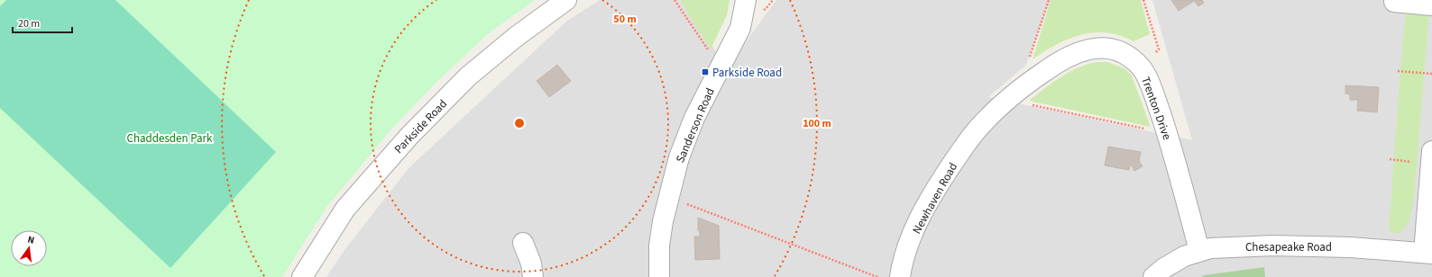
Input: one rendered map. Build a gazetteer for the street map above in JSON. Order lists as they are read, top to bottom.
{
  "streets": {
    "street": [
      "Trenton Drive",
      "Sanderson Road",
      "Parkside Road",
      "Newhaven Road",
      "Chesapeake Road"
    ]
  },
  "crossings": [
    ["Trenton Drive", "Newhaven Road"],
    ["Trenton Drive", "Chesapeake Road"]
  ],
  "parks": ["Chaddesden Park"],
  "places": {
    "transit": ["Parkside Road"]
  },
  "scale_bar": "20 m",
  "north": "top",
  "rings": ["50 m", "100 m"]
}
